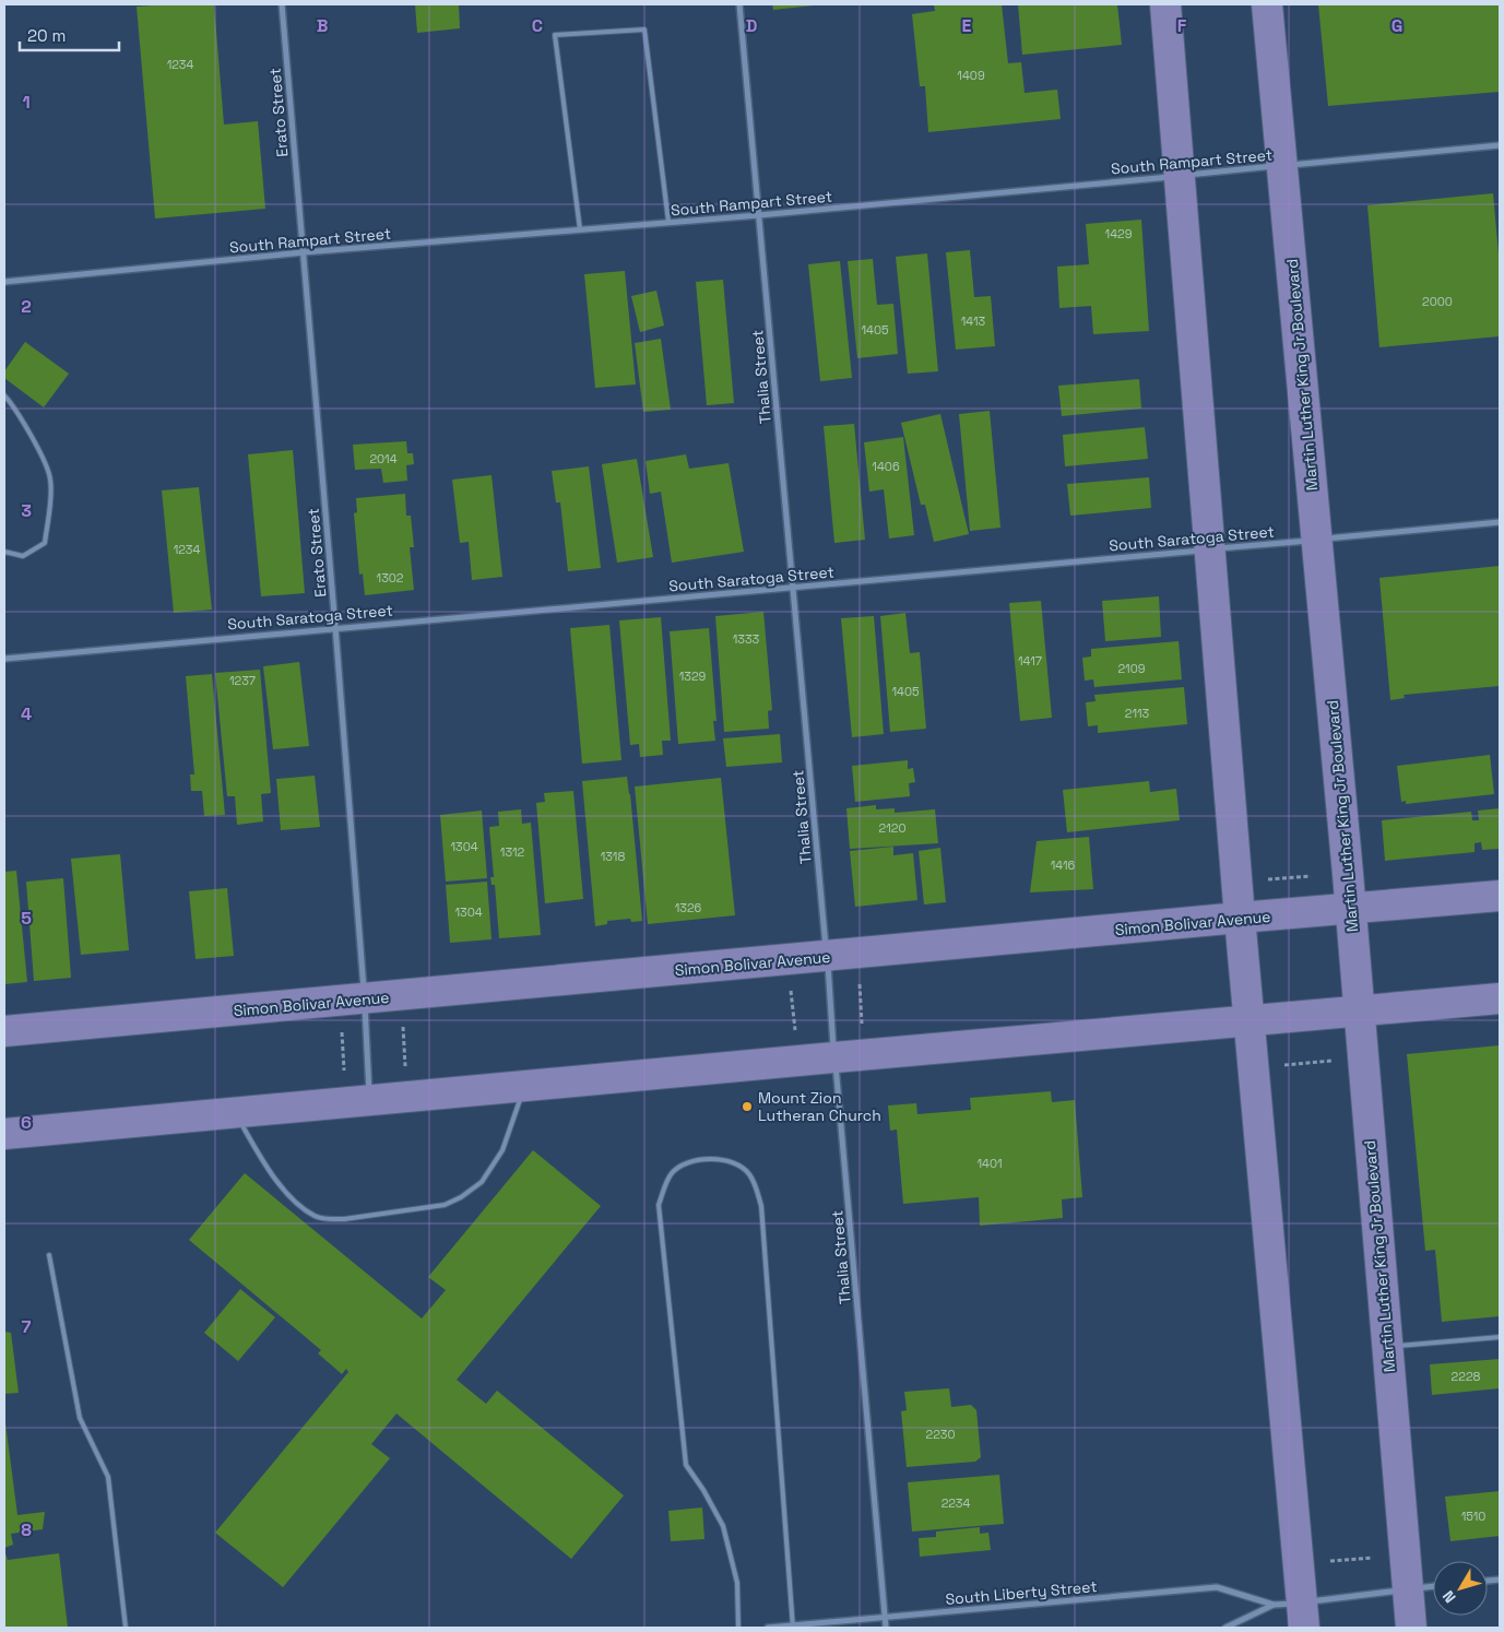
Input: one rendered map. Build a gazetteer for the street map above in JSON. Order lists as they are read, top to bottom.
{
  "streets": {
    "street": [
      "Erato Street",
      "South Rampart Street",
      "Martin Luther King Jr Boulevard",
      "Thalia Street",
      "South Saratoga Street",
      "Simon Bolivar Avenue",
      "South Liberty Street"
    ]
  },
  "crossings": [
    ["Erato Street", "South Rampart Street"],
    ["Erato Street", "South Saratoga Street"],
    ["Erato Street", "Simon Bolivar Avenue"],
    ["South Rampart Street", "Martin Luther King Jr Boulevard"],
    ["South Rampart Street", "Thalia Street"],
    ["Martin Luther King Jr Boulevard", "South Saratoga Street"],
    ["Martin Luther King Jr Boulevard", "Simon Bolivar Avenue"],
    ["Martin Luther King Jr Boulevard", "South Liberty Street"],
    ["Thalia Street", "South Saratoga Street"],
    ["Thalia Street", "Simon Bolivar Avenue"],
    ["Thalia Street", "South Liberty Street"]
  ],
  "places": ["Mount Zion Lutheran Church"],
  "house_numbers": [
    "1234",
    "1409",
    "1429",
    "2000",
    "1413",
    "1405",
    "2014",
    "1406",
    "1234",
    "1302",
    "1333",
    "1417",
    "2109",
    "1329",
    "1237",
    "1405",
    "2113",
    "2120",
    "1304",
    "1312",
    "1318",
    "1416",
    "1326",
    "1304",
    "1401",
    "2228",
    "2230",
    "2234",
    "1510"
  ],
  "scale_bar": "20 m",
  "north": "bottom left",
  "grid": {
    "columns": [
      "B",
      "C",
      "D",
      "E",
      "F",
      "G"
    ],
    "rows": [
      "1",
      "2",
      "3",
      "4",
      "5",
      "6",
      "7",
      "8"
    ]
  }
}
